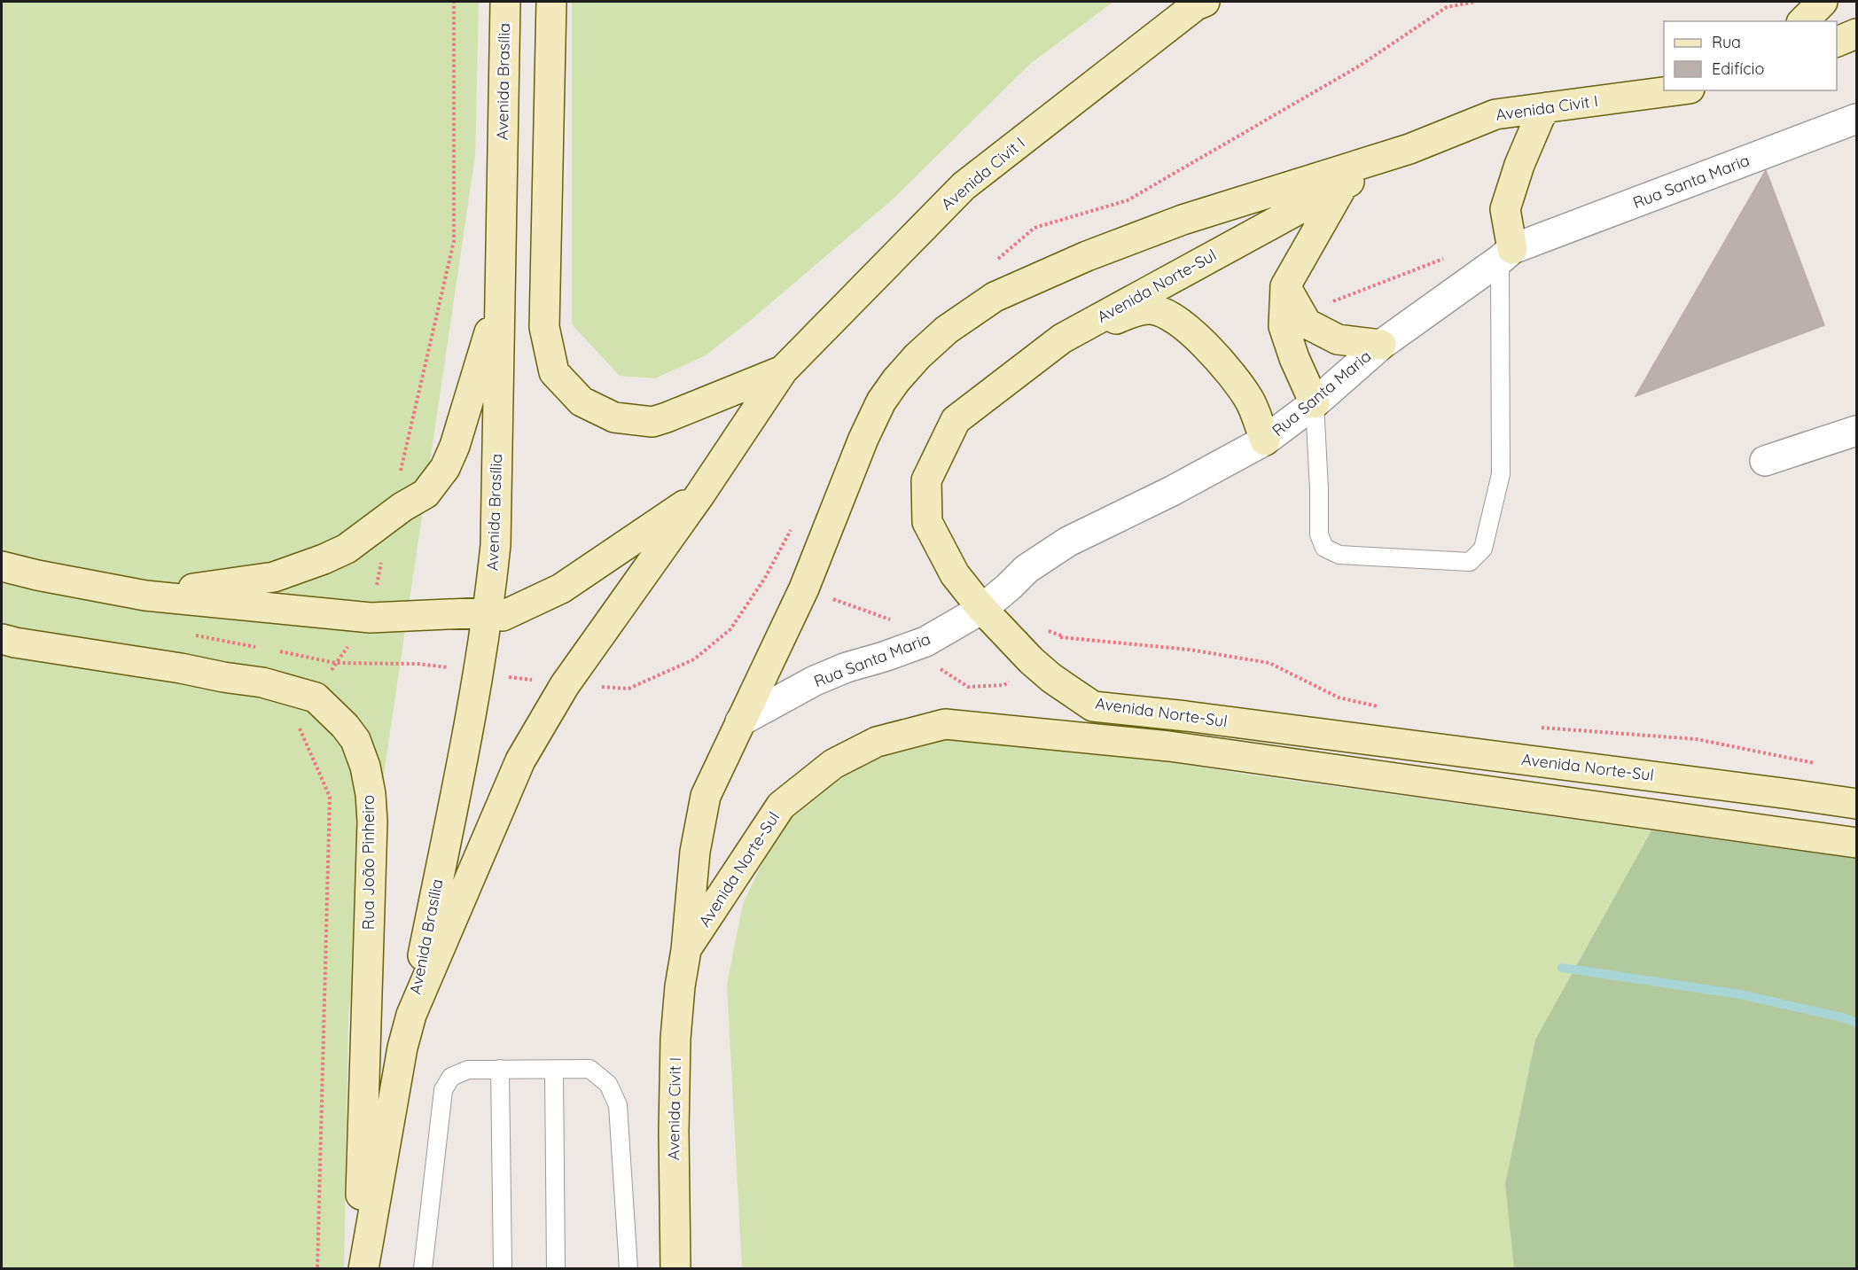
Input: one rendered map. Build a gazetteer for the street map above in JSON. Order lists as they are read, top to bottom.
{
  "streets": {
    "main road": [
      "Avenida Brasília",
      "Avenida Civit I",
      "Avenida Norte-Sul",
      "Rua João Pinheiro"
    ],
    "street": ["Rua Santa Maria"]
  },
  "crossings": [
    ["Avenida Civit I", "Rua Santa Maria"],
    ["Avenida Civit I", "Avenida Norte-Sul"],
    ["Rua Santa Maria", "Avenida Norte-Sul"]
  ],
  "legend": ["Rua", "Edifício"]
}
